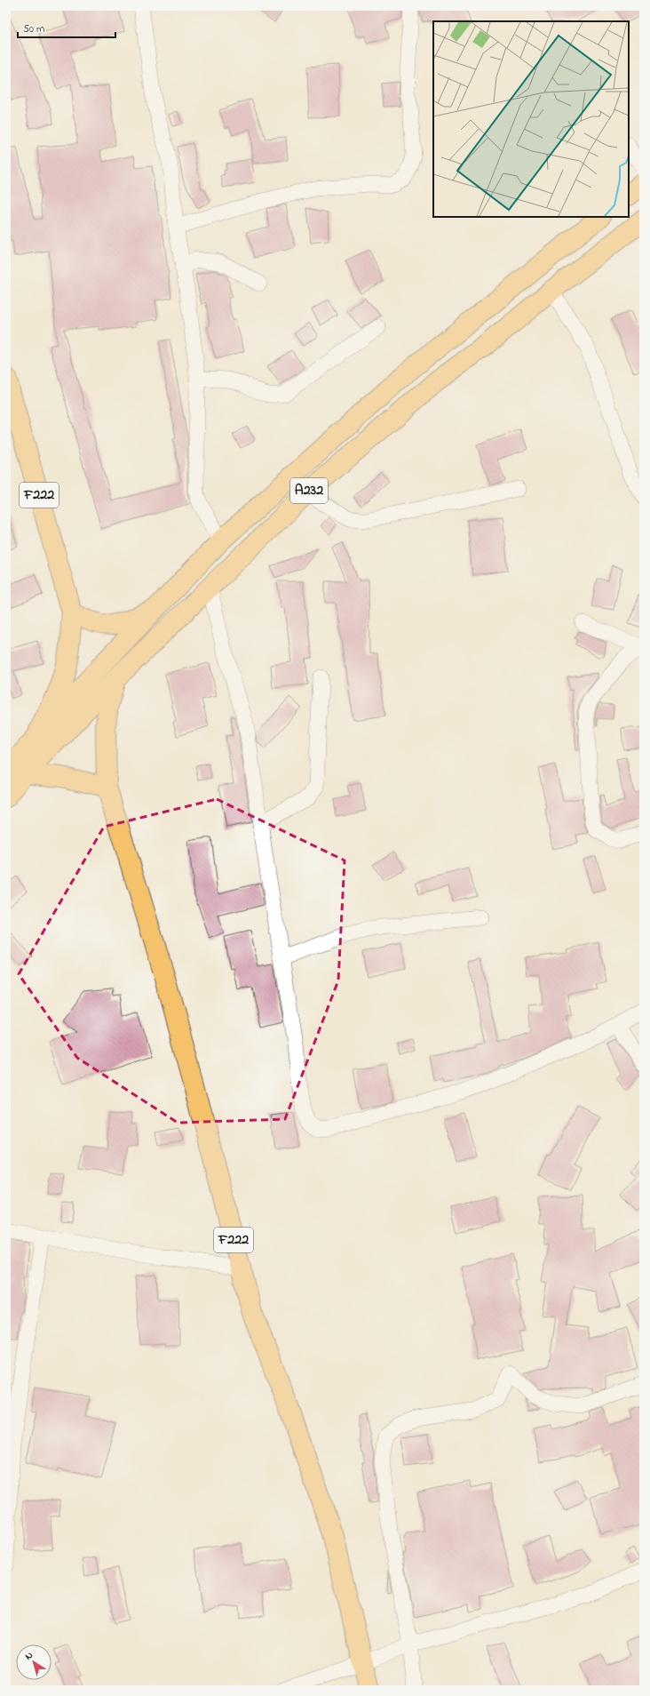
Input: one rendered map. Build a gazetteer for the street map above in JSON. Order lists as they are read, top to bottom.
{
  "streets": {
    "main road": ["A232", "F222"]
  },
  "crossings": [
    ["A232", "F222"]
  ],
  "scale_bar": "50 m",
  "north": "top left"
}
